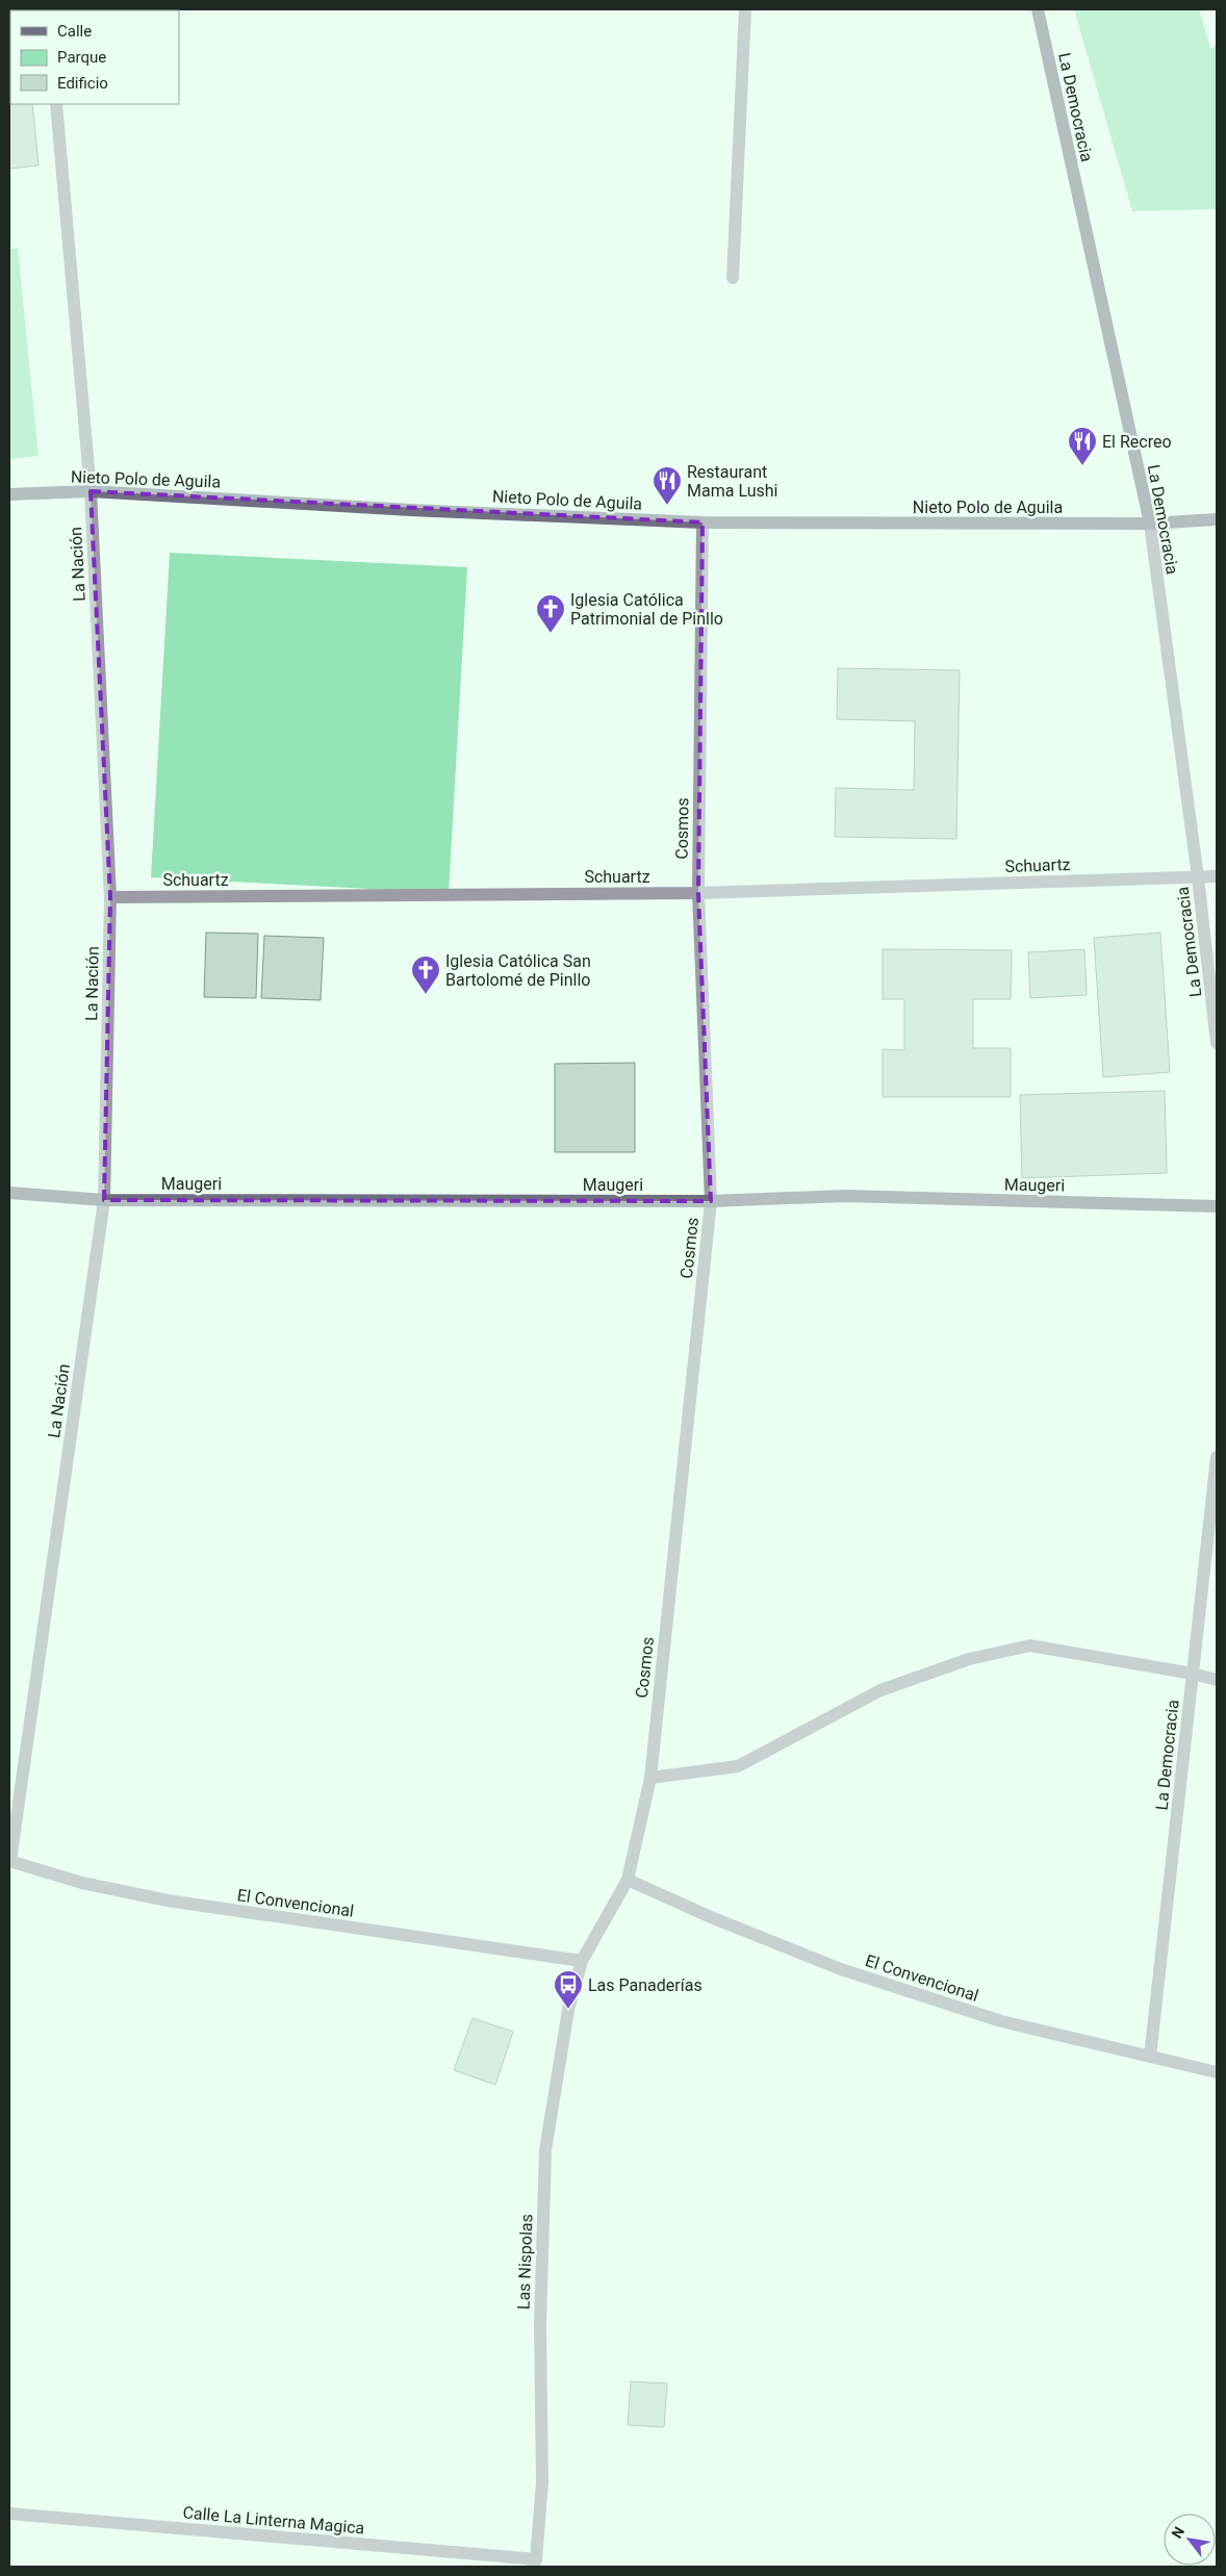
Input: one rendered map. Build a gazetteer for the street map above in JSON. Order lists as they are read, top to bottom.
{
  "streets": {
    "street": [
      "La Democracia",
      "Nieto Polo de Aguila",
      "La Nación",
      "Cosmos",
      "Schuartz",
      "Maugeri",
      "El Convencional",
      "Las Nispolas",
      "Calle La Linterna Magica"
    ]
  },
  "crossings": [
    ["La Democracia", "Nieto Polo de Aguila"],
    ["La Democracia", "Schuartz"],
    ["La Democracia", "El Convencional"],
    ["Nieto Polo de Aguila", "La Nación"],
    ["Nieto Polo de Aguila", "Cosmos"],
    ["La Nación", "Schuartz"],
    ["La Nación", "Maugeri"],
    ["La Nación", "El Convencional"],
    ["Cosmos", "Schuartz"],
    ["Cosmos", "Maugeri"],
    ["Cosmos", "El Convencional"],
    ["Cosmos", "Las Nispolas"],
    ["El Convencional", "Las Nispolas"],
    ["Las Nispolas", "Calle La Linterna Magica"]
  ],
  "places": {
    "restaurant": ["El Recreo", "Restaurant Mama Lushi"],
    "church": ["Iglesia Católica Patrimonial de Pinllo", "Iglesia Católica San Bartolomé de Pinllo"],
    "bus stop": ["Las Panaderías"]
  },
  "legend": ["Calle", "Parque", "Edificio"],
  "north": "top left"
}
